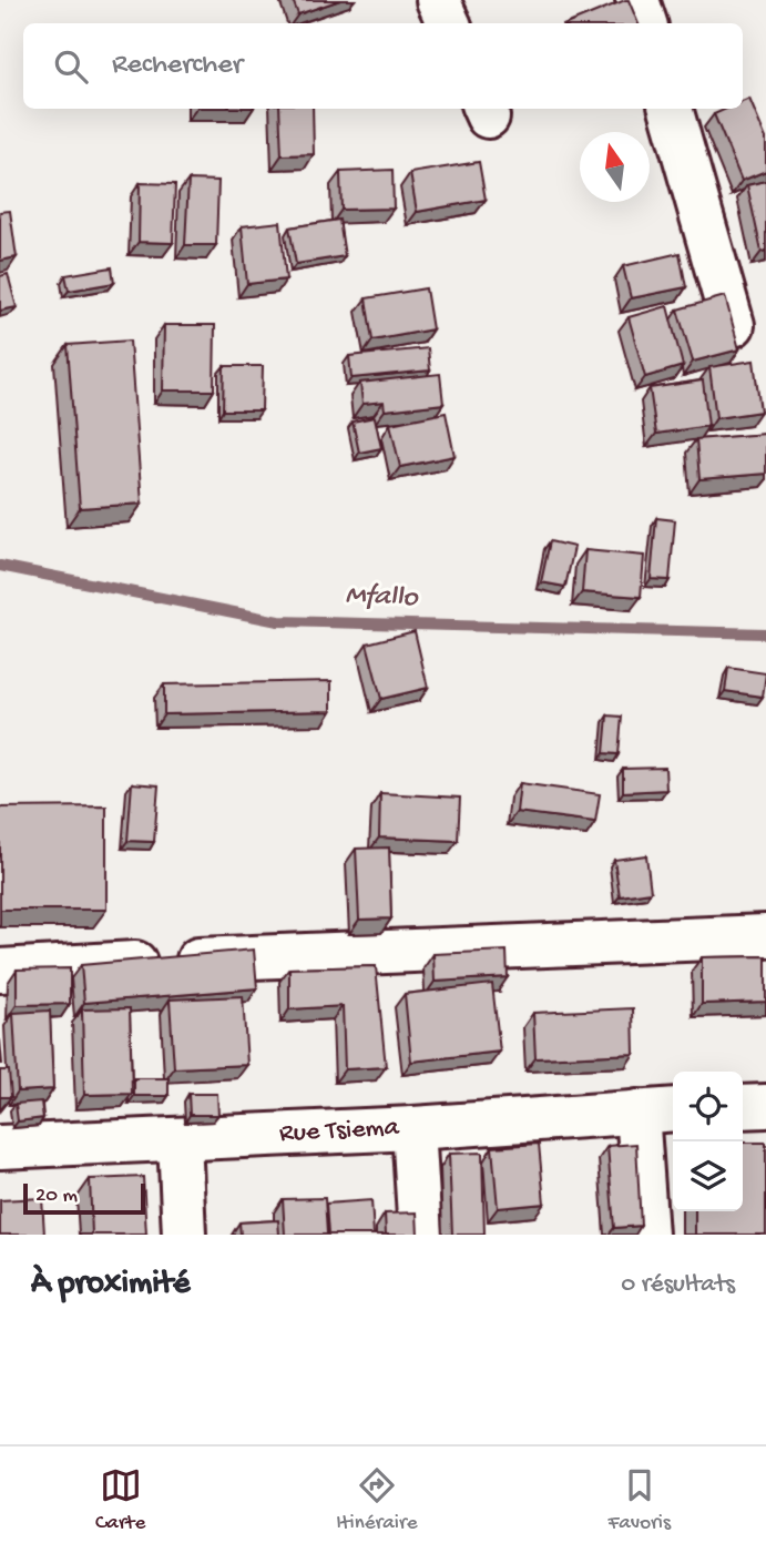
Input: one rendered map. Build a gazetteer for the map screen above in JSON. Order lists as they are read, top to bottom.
{
  "streets": {
    "street": ["Rue Tsiema"]
  },
  "water": ["Mfallo"],
  "scale_bar": "20 m",
  "north": "top",
  "page": {
    "search": "Rechercher",
    "scale": "20 m",
    "heading": ["À proximité", "0 résultats"],
    "nav": ["Carte", "Itinéraire", "Favoris"]
  }
}
